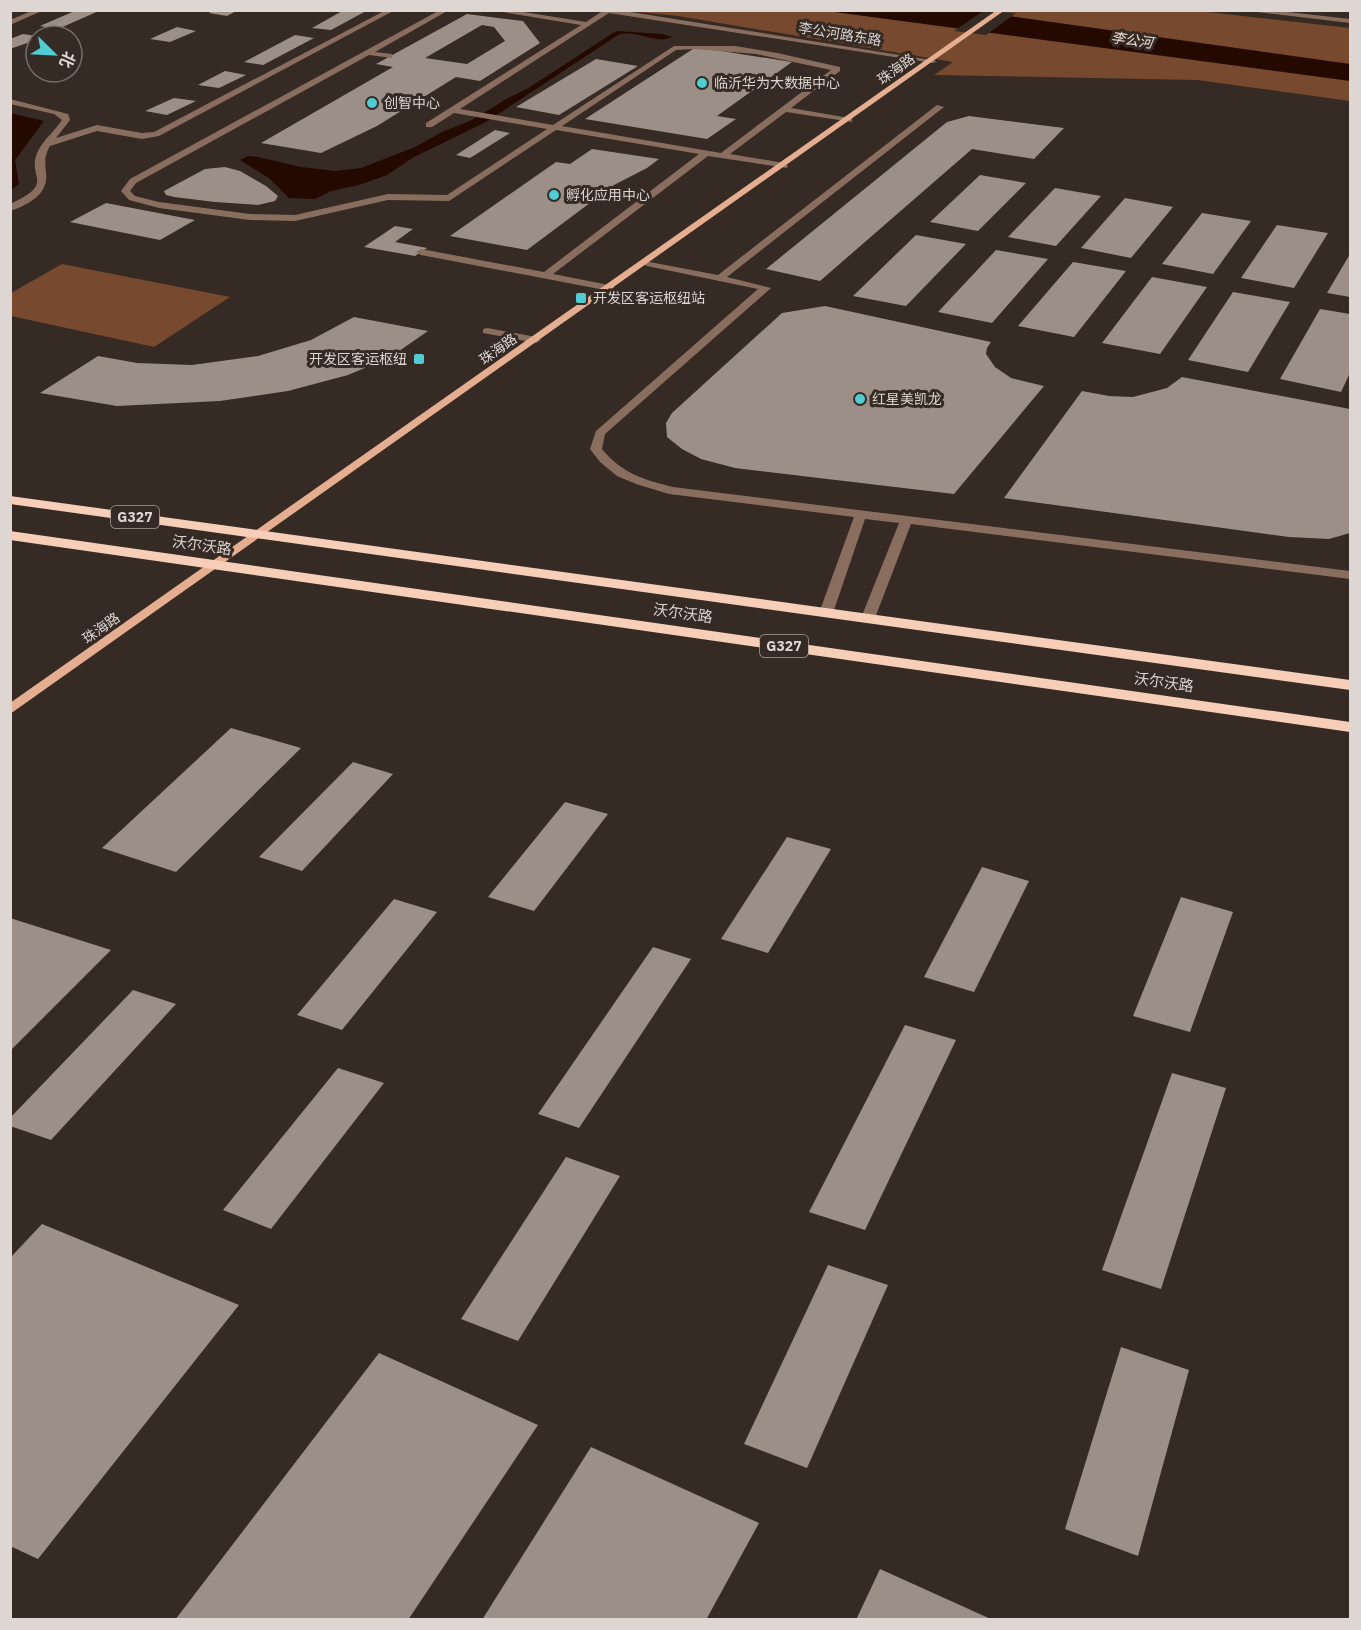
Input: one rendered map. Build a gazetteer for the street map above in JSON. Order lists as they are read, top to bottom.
{
  "streets": {
    "highway": ["G327", "沃尔沃路"],
    "main road": ["珠海路"],
    "street": ["李公河路东路"]
  },
  "crossings": [
    ["李公河路东路", "珠海路"],
    ["珠海路", "沃尔沃路"]
  ],
  "water": ["李公河"],
  "places": {
    "other": [
      "临沂华为大数据中心",
      "创智中心",
      "孵化应用中心",
      "红星美凯龙"
    ],
    "transit": ["开发区客运枢纽站", "开发区客运枢纽"]
  },
  "north": "bottom right"
}
